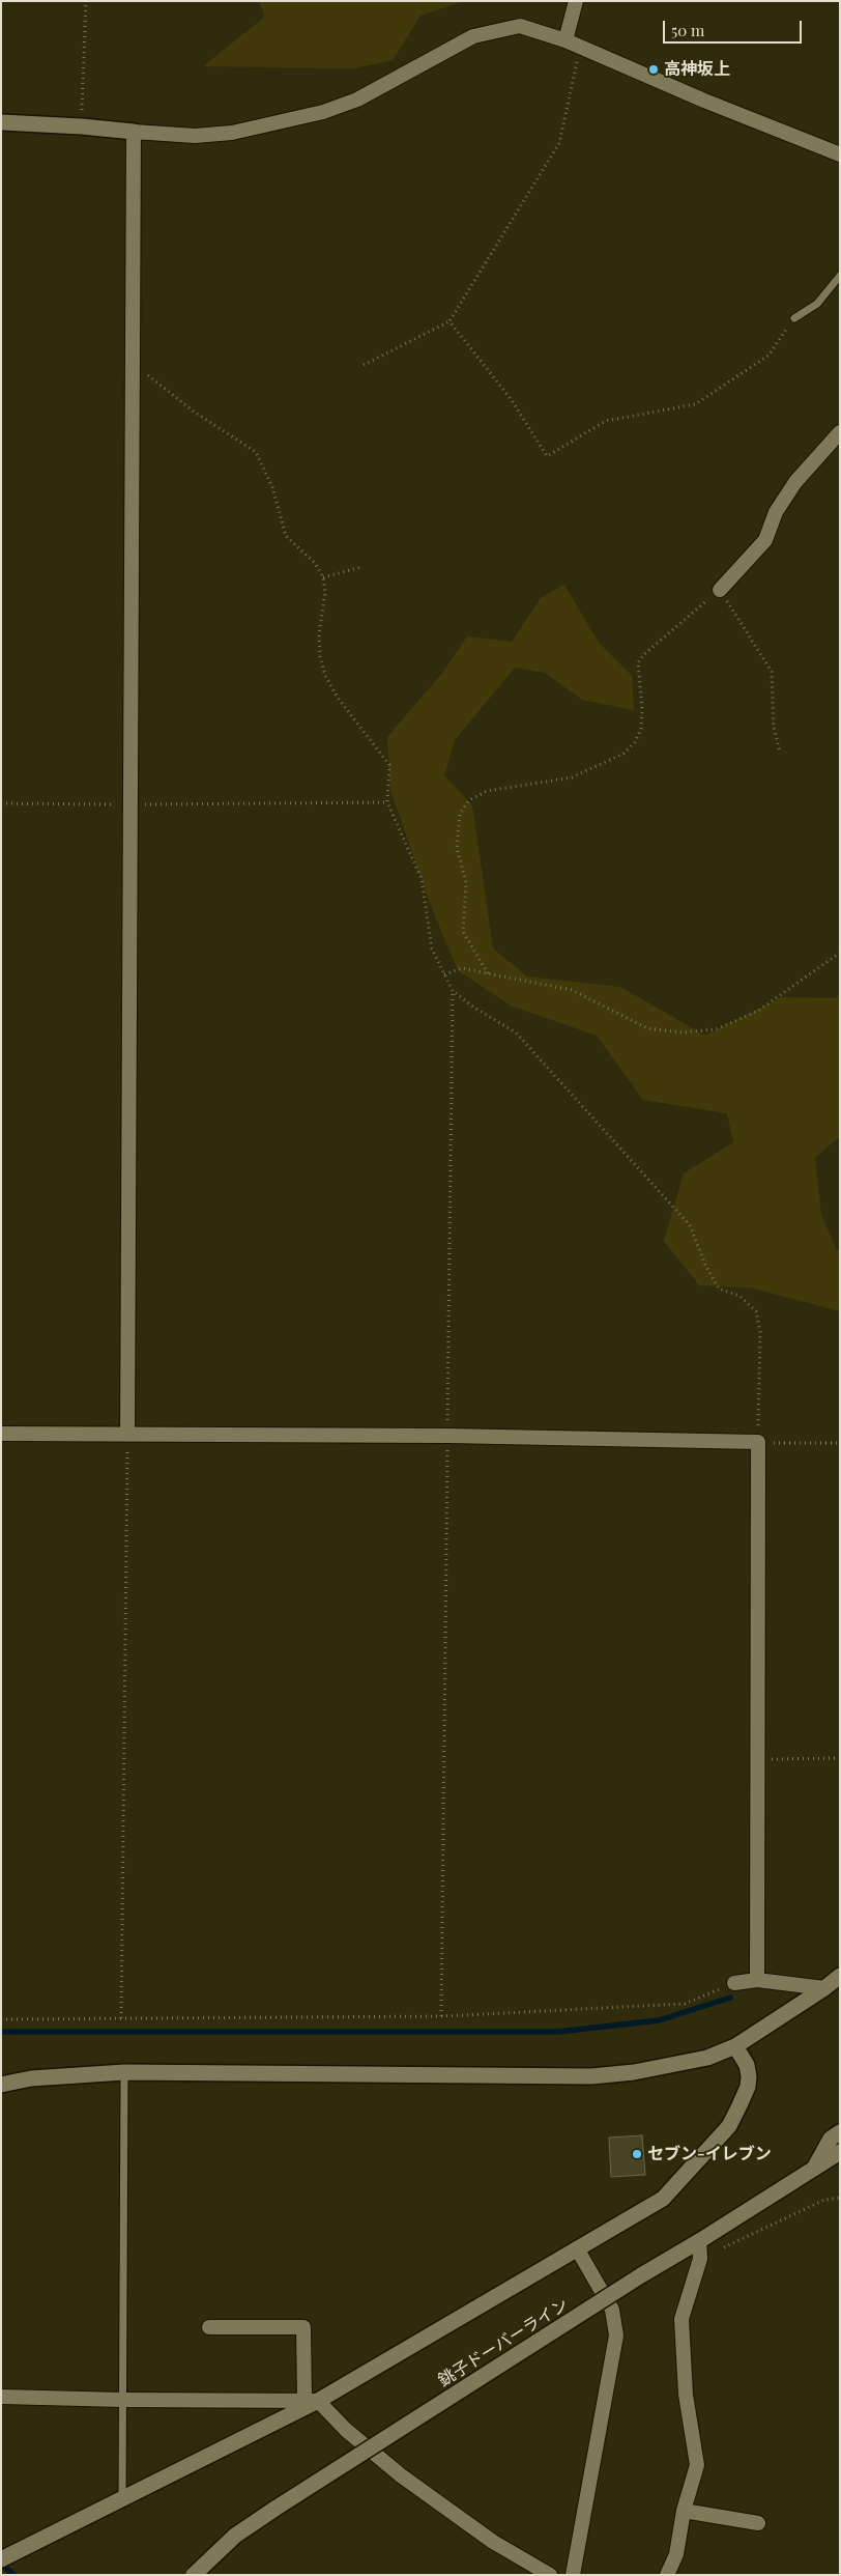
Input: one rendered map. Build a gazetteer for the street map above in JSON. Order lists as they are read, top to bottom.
{
  "streets": {
    "street": ["銚子ドーバーライン"]
  },
  "places": ["高神坂上", "セブン-イレブン"],
  "scale_bar": "50 m"
}
